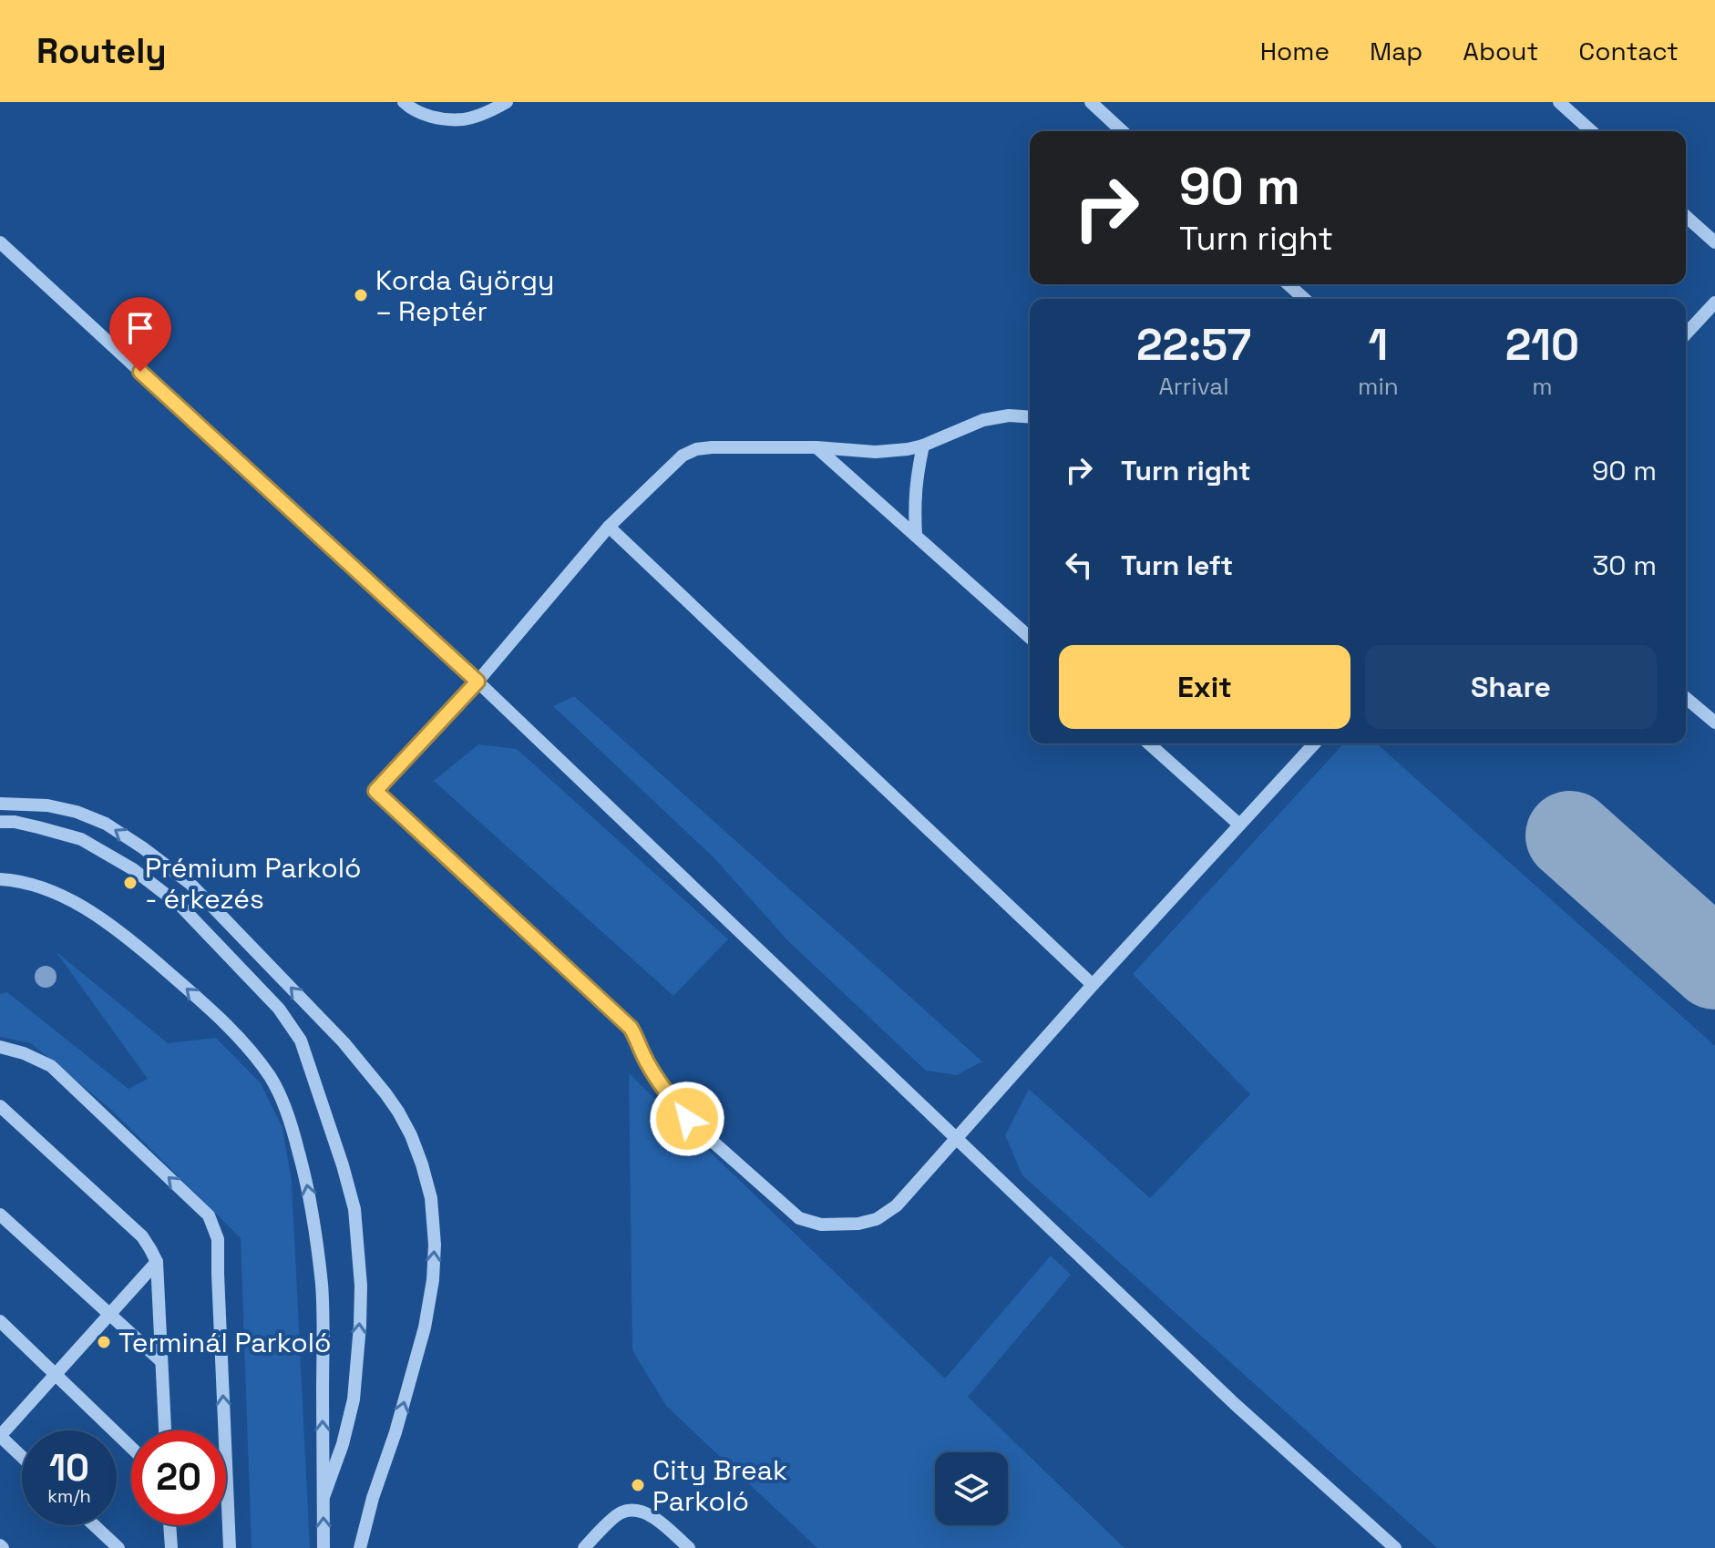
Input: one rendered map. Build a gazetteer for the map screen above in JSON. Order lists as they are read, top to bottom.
{
  "places": [
    "Korda György – Reptér",
    "Prémium Parkoló - érkezés",
    "Terminál Parkoló",
    "City Break Parkoló"
  ],
  "page": {
    "header": "Routely",
    "nav": [
      "Home",
      "Map",
      "About",
      "Contact"
    ],
    "turn": ["90 m", "Turn right"],
    "eta": [
      "22:57",
      "Arrival",
      "1",
      "min",
      "210",
      "m"
    ],
    "list": [
      {
        "name": "Turn right",
        "value": "90 m"
      },
      {
        "name": "Turn left",
        "value": "30 m"
      }
    ],
    "buttons": ["Exit", "Share"],
    "speed": "10 km/h",
    "limit": "20"
  }
}
